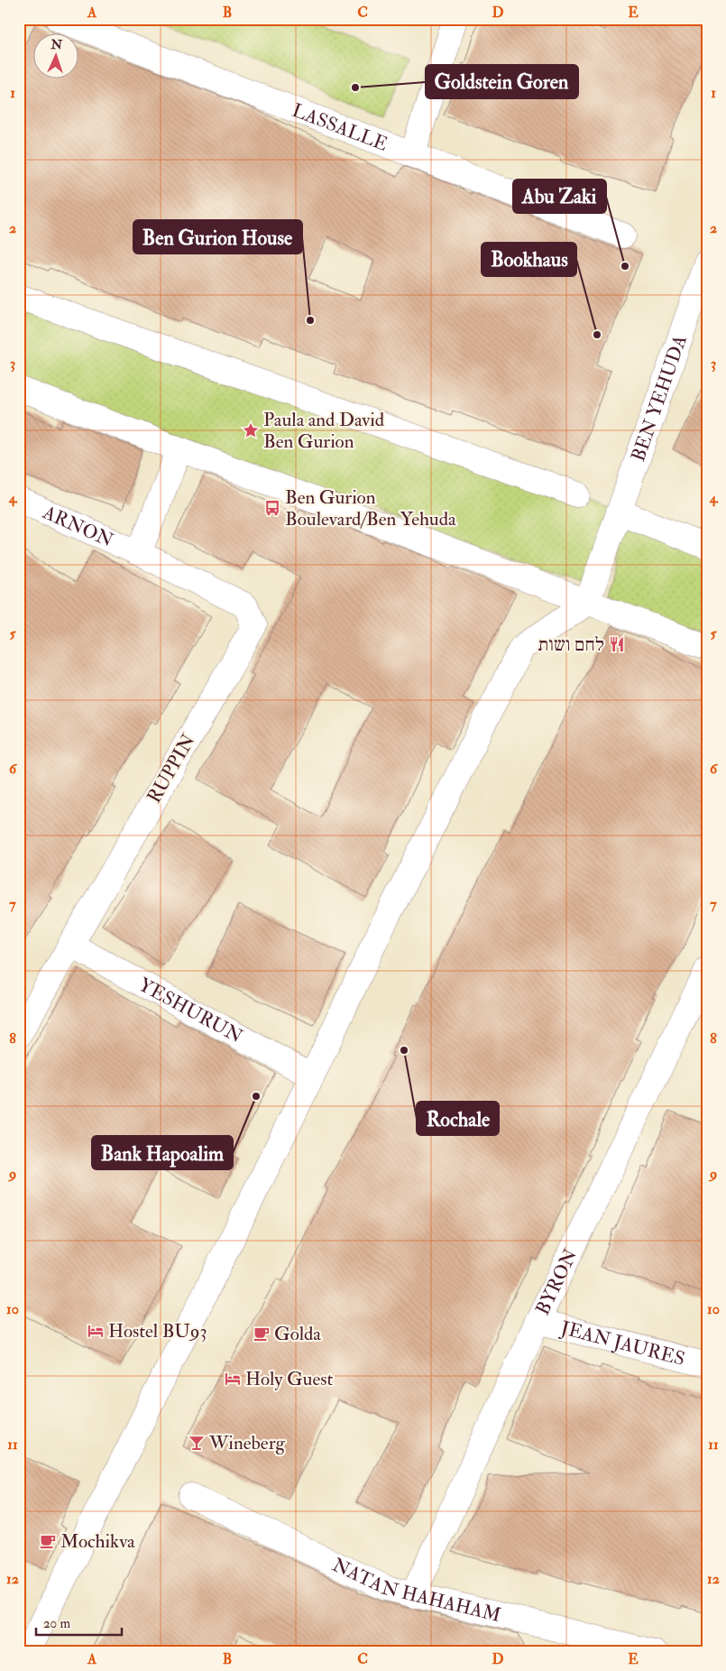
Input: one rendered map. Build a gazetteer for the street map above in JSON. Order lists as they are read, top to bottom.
{
  "streets": {
    "street": [
      "LASSALLE",
      "BEN YEHUDA",
      "ARNON",
      "RUPPIN",
      "YESHURUN",
      "BYRON",
      "JEAN JAURES",
      "NATAN HAHAHAM"
    ]
  },
  "crossings": [
    ["ARNON", "RUPPIN"],
    ["RUPPIN", "YESHURUN"],
    ["BYRON", "JEAN JAURES"],
    ["BYRON", "NATAN HAHAHAM"]
  ],
  "places": {
    "other": [
      "Goldstein Goren",
      "Abu Zaki",
      "Ben Gurion House",
      "Bookhaus",
      "Rochale",
      "Bank Hapoalim"
    ],
    "place": ["Paula and David Ben Gurion"],
    "bus stop": ["Ben Gurion Boulevard/Ben Yehuda"],
    "restaurant": ["לחם ושות"],
    "hotel": ["Hostel BU93", "Holy Guest"],
    "cafe": ["Golda", "Mochikva"],
    "bar": ["Wineberg"]
  },
  "scale_bar": "20 m",
  "north": "top",
  "grid": {
    "columns": [
      "A",
      "B",
      "C",
      "D",
      "E"
    ],
    "rows": [
      "1",
      "2",
      "3",
      "4",
      "5",
      "6",
      "7",
      "8",
      "9",
      "10",
      "11",
      "12"
    ]
  }
}
